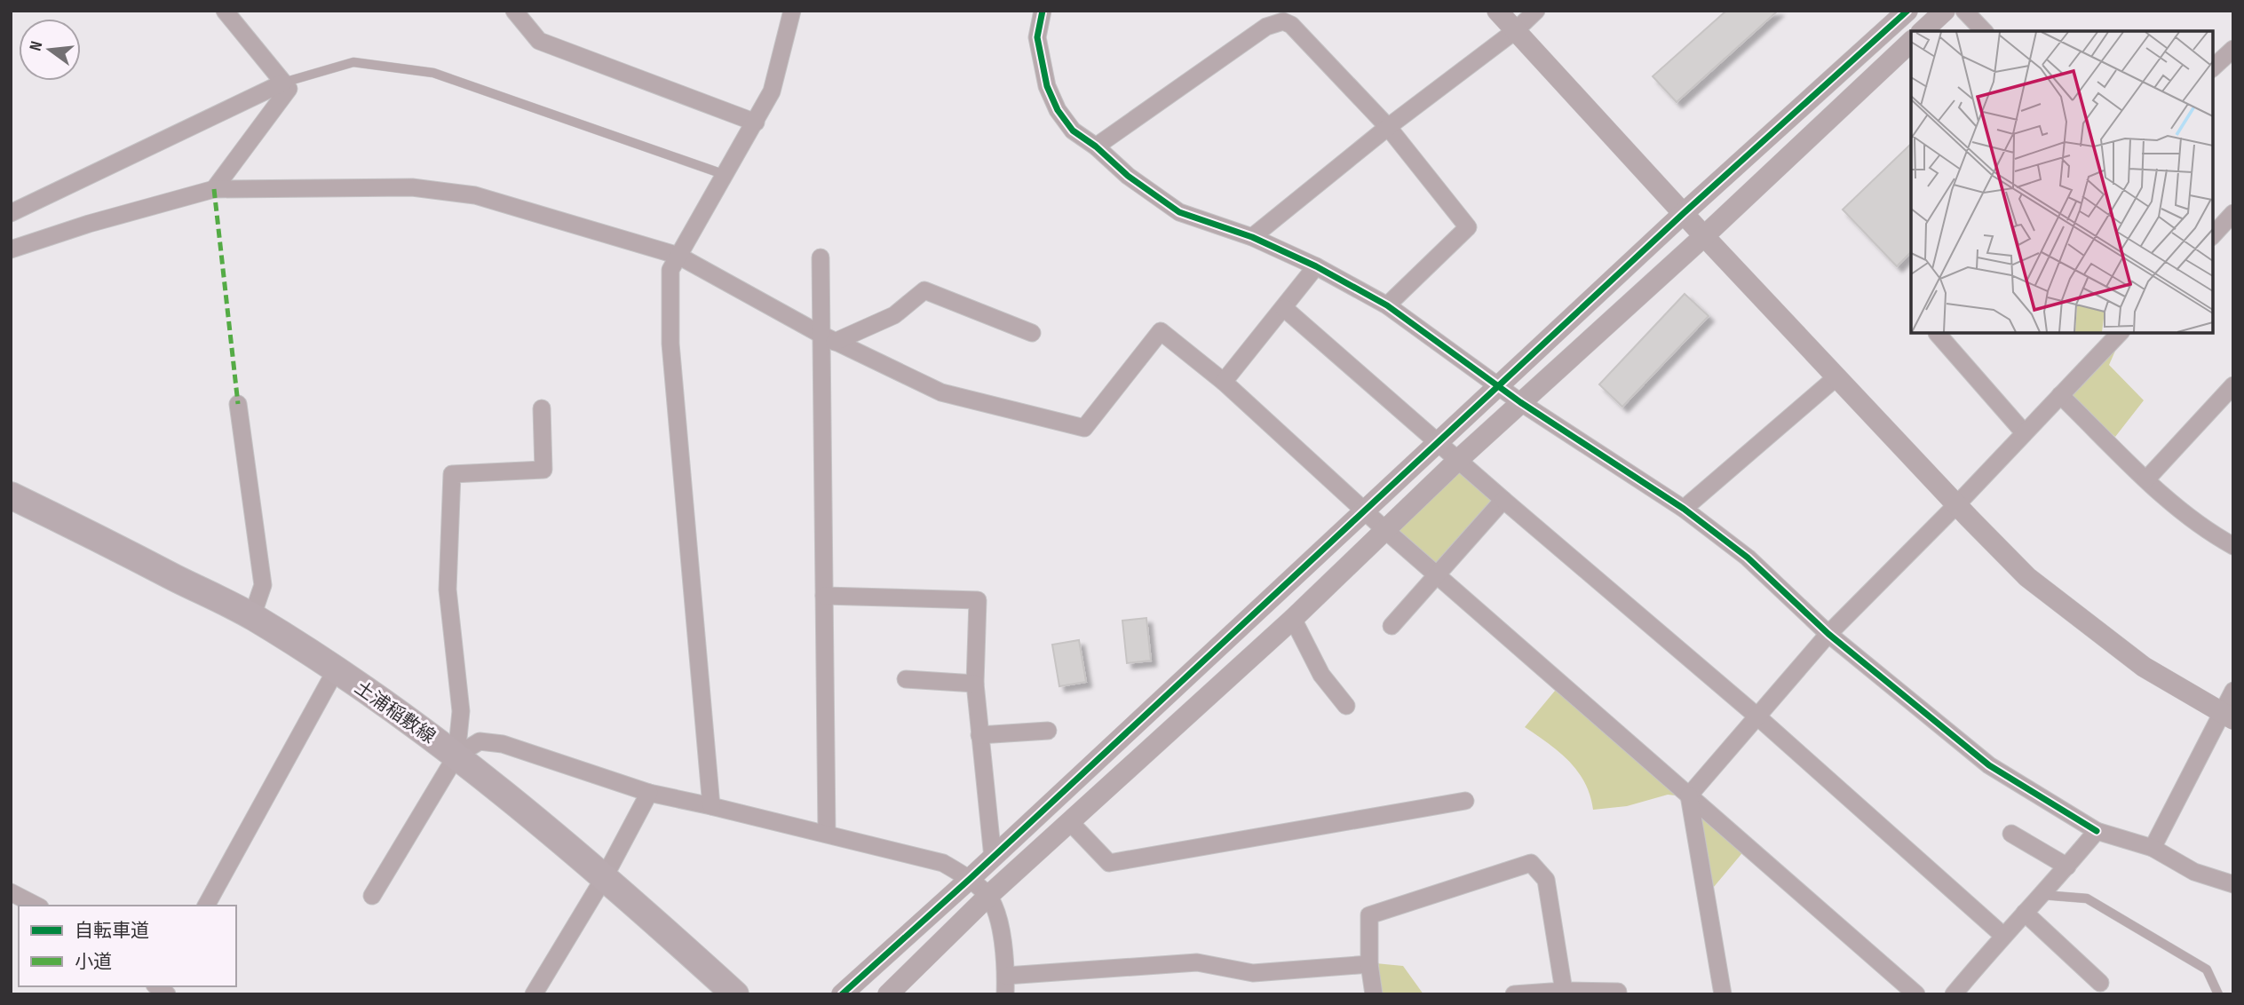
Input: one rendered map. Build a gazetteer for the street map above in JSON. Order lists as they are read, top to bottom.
{
  "streets": {
    "main road": ["土浦稲敷線"]
  },
  "legend": ["自転車道", "小道"],
  "north": "left"
}
